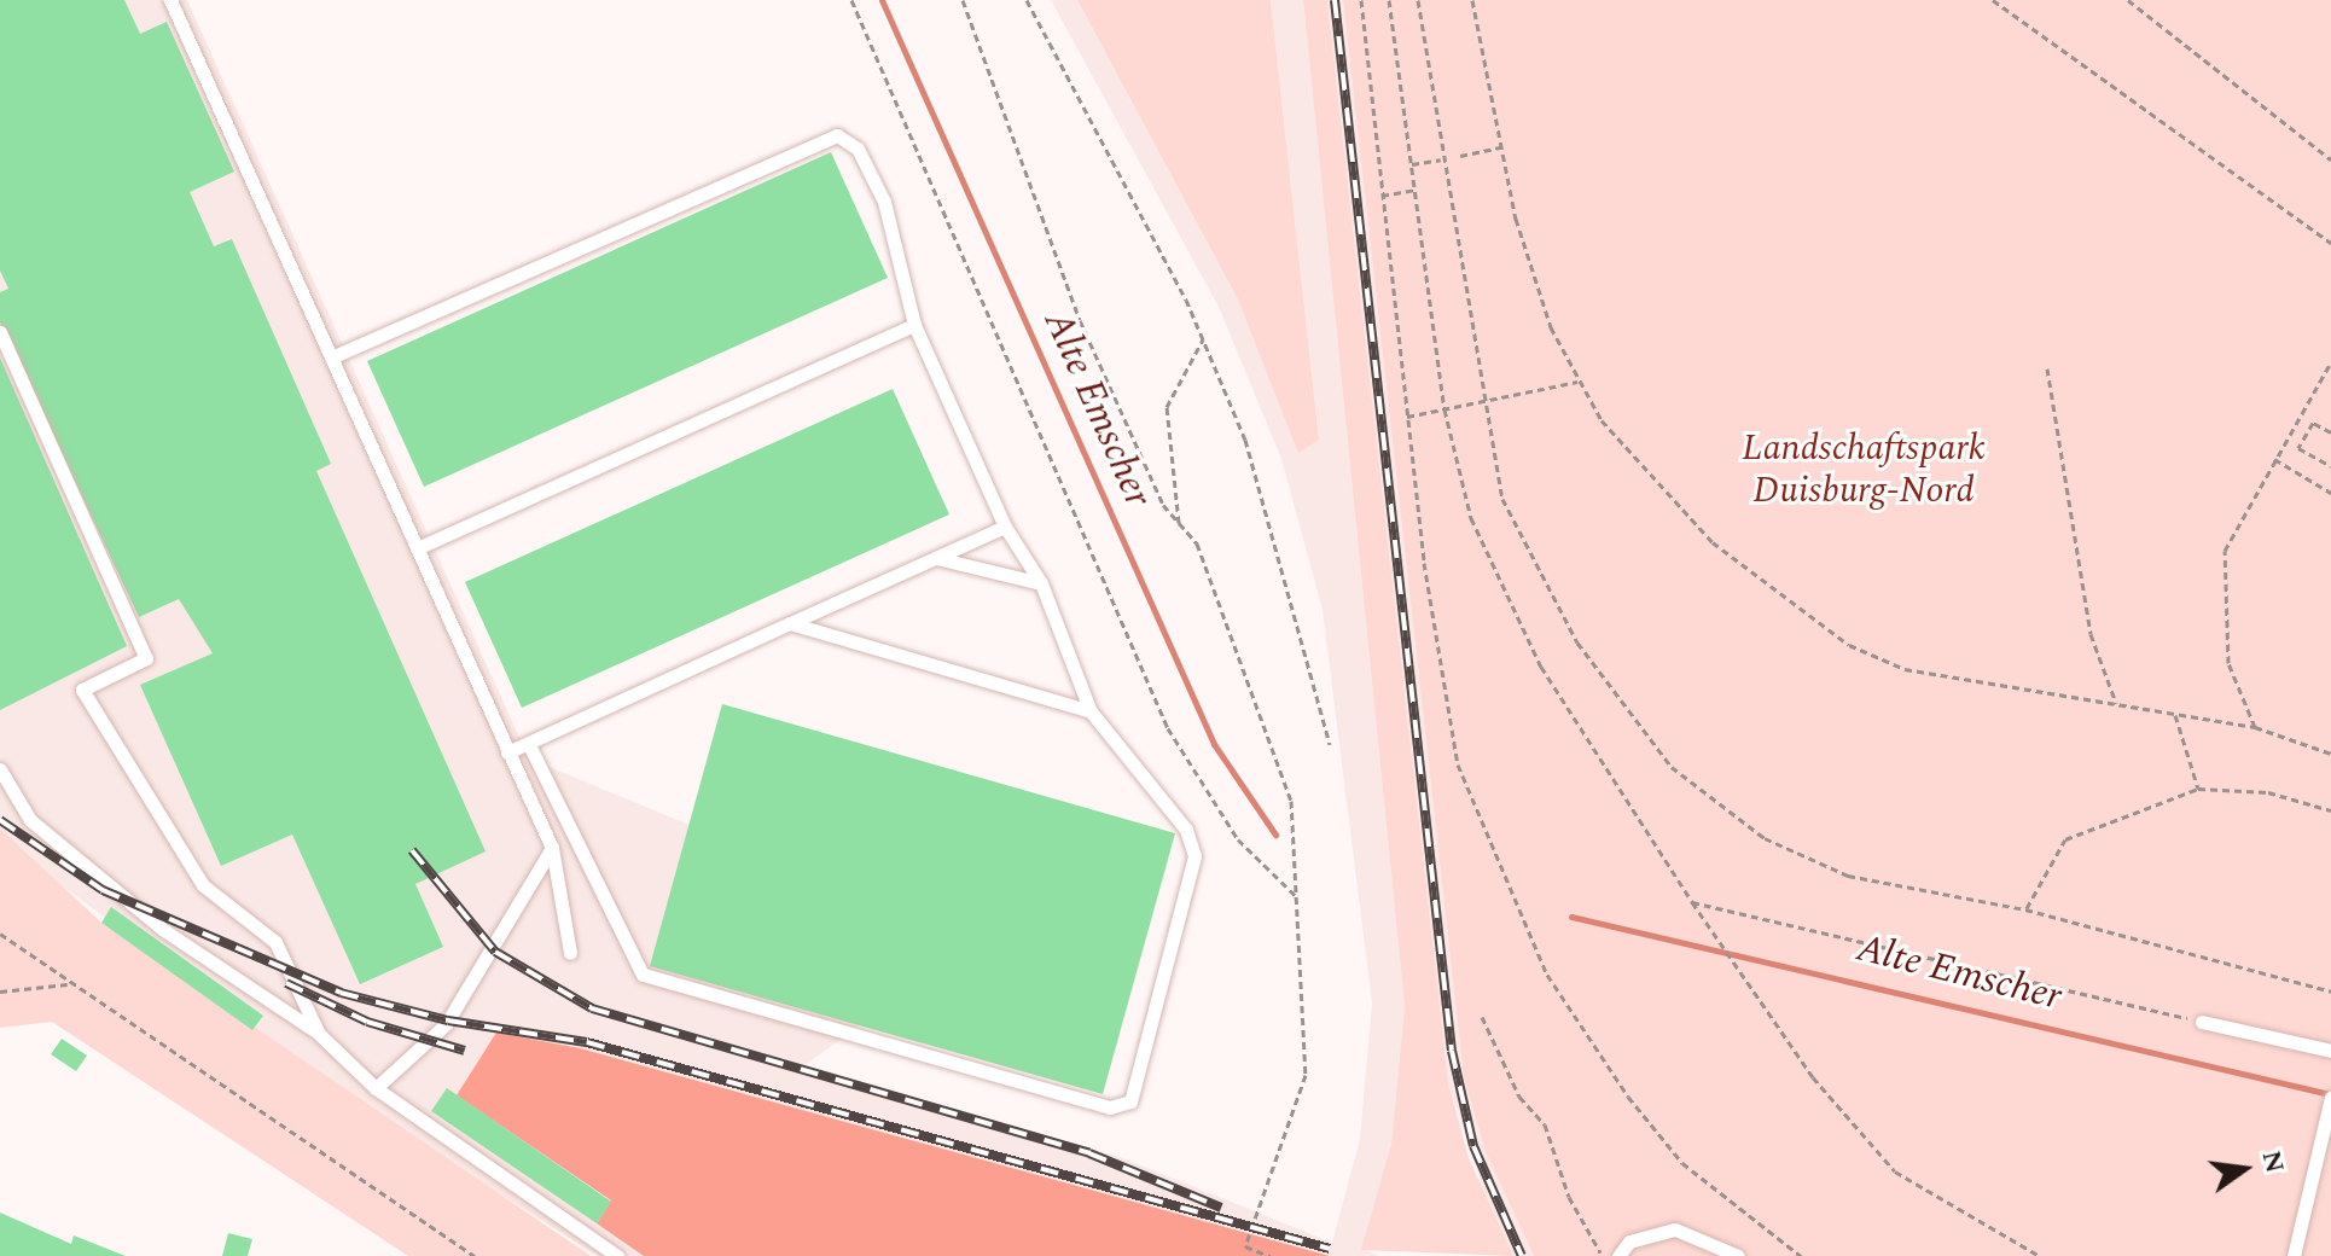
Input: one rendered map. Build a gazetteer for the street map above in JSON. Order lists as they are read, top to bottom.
{
  "water": ["Alte Emscher"],
  "parks": ["Landschaftspark Duisburg-Nord"],
  "north": "right"
}
